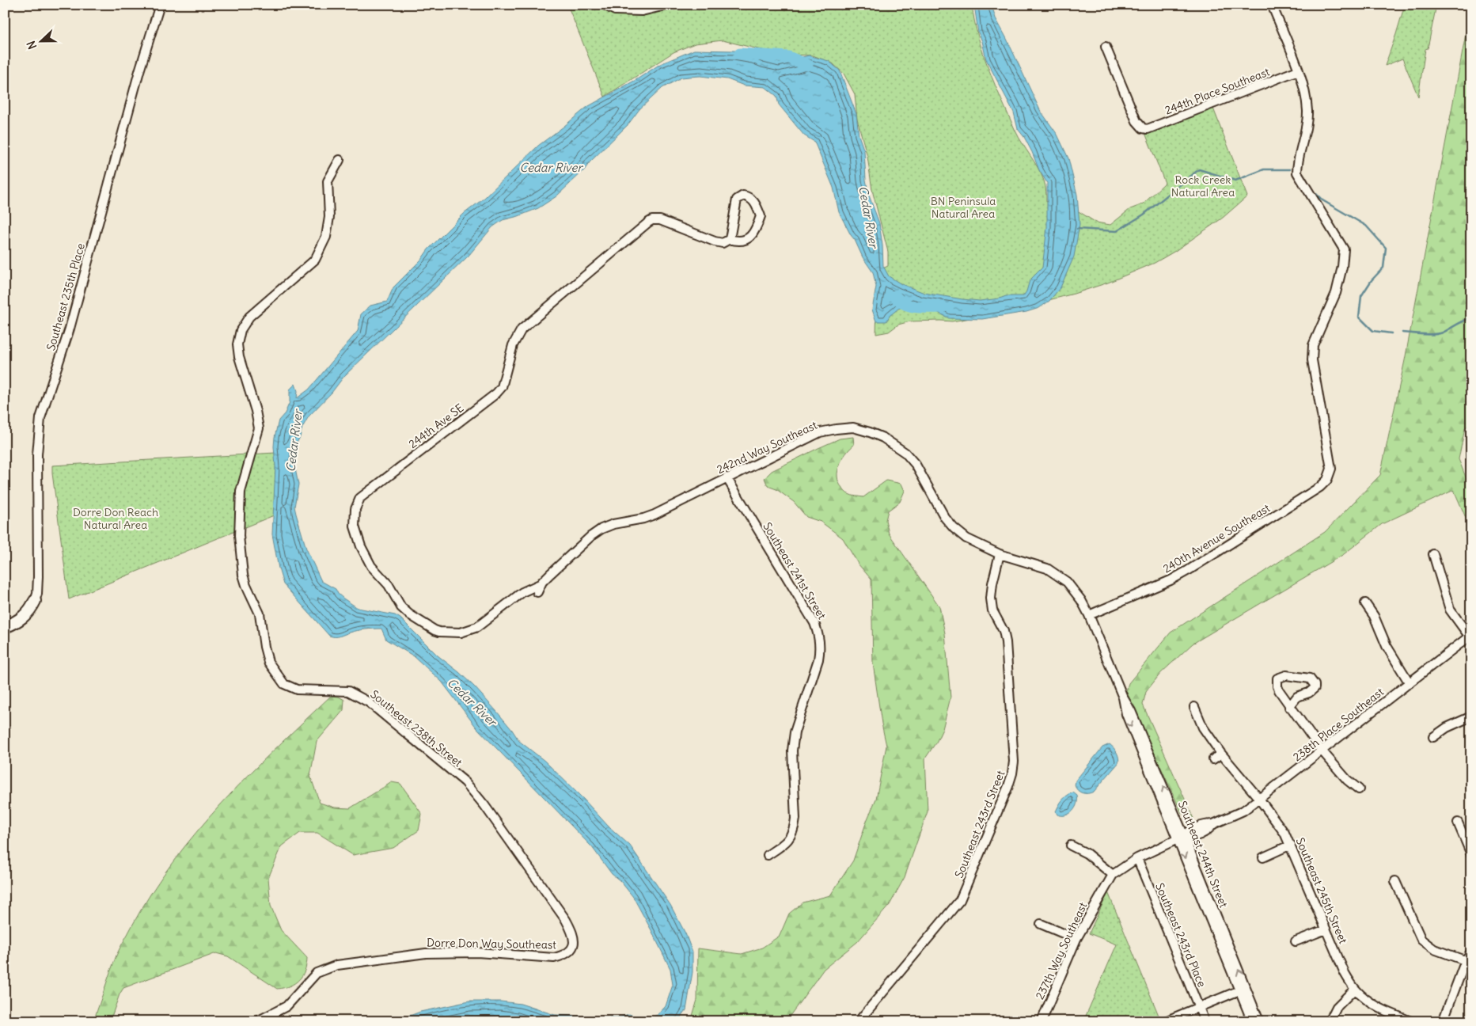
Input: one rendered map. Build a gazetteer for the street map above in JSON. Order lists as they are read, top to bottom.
{
  "streets": {
    "street": [
      "244th Place Southeast",
      "Southeast 235th Place",
      "244th Ave SE",
      "242nd Way Southeast",
      "240th Avenue Southeast",
      "Southeast 241st Street",
      "238th Place Southeast",
      "Southeast 238th Street",
      "Southeast 243rd Street",
      "Southeast 244th Street",
      "Southeast 245th Street",
      "Southeast 243rd Place",
      "Dorre Don Way Southeast",
      "237th Way Southeast"
    ]
  },
  "crossings": [
    ["244th Place Southeast", "240th Avenue Southeast"],
    ["244th Ave SE", "242nd Way Southeast"],
    ["242nd Way Southeast", "Southeast 241st Street"],
    ["242nd Way Southeast", "Southeast 243rd Street"],
    ["242nd Way Southeast", "Southeast 244th Street"],
    ["240th Avenue Southeast", "Southeast 244th Street"],
    ["238th Place Southeast", "Southeast 244th Street"],
    ["238th Place Southeast", "Southeast 245th Street"],
    ["238th Place Southeast", "Southeast 243rd Place"],
    ["238th Place Southeast", "237th Way Southeast"],
    ["Southeast 238th Street", "Dorre Don Way Southeast"],
    ["Southeast 243rd Place", "237th Way Southeast"]
  ],
  "water": ["Cedar River"],
  "parks": ["Rock Creek Natural Area", "BN Peninsula Natural Area", "Dorre Don Reach Natural Area"],
  "north": "left"
}
